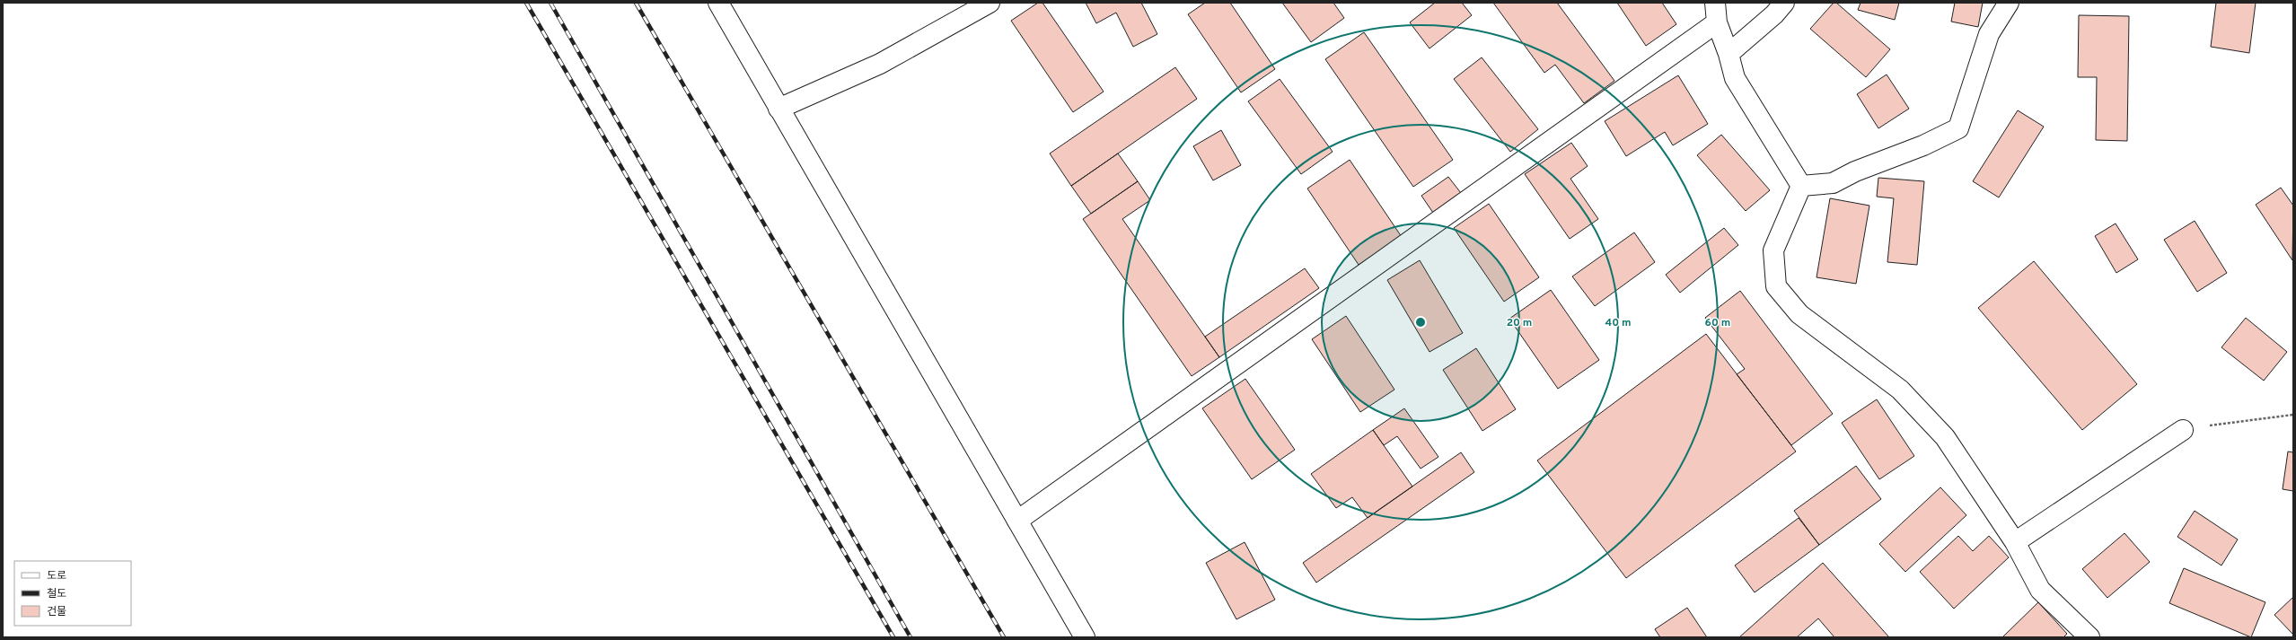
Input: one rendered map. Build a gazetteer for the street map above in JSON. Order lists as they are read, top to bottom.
{
  "legend": ["도로", "철도", "건물"],
  "rings": ["20 m", "40 m", "60 m"]
}
